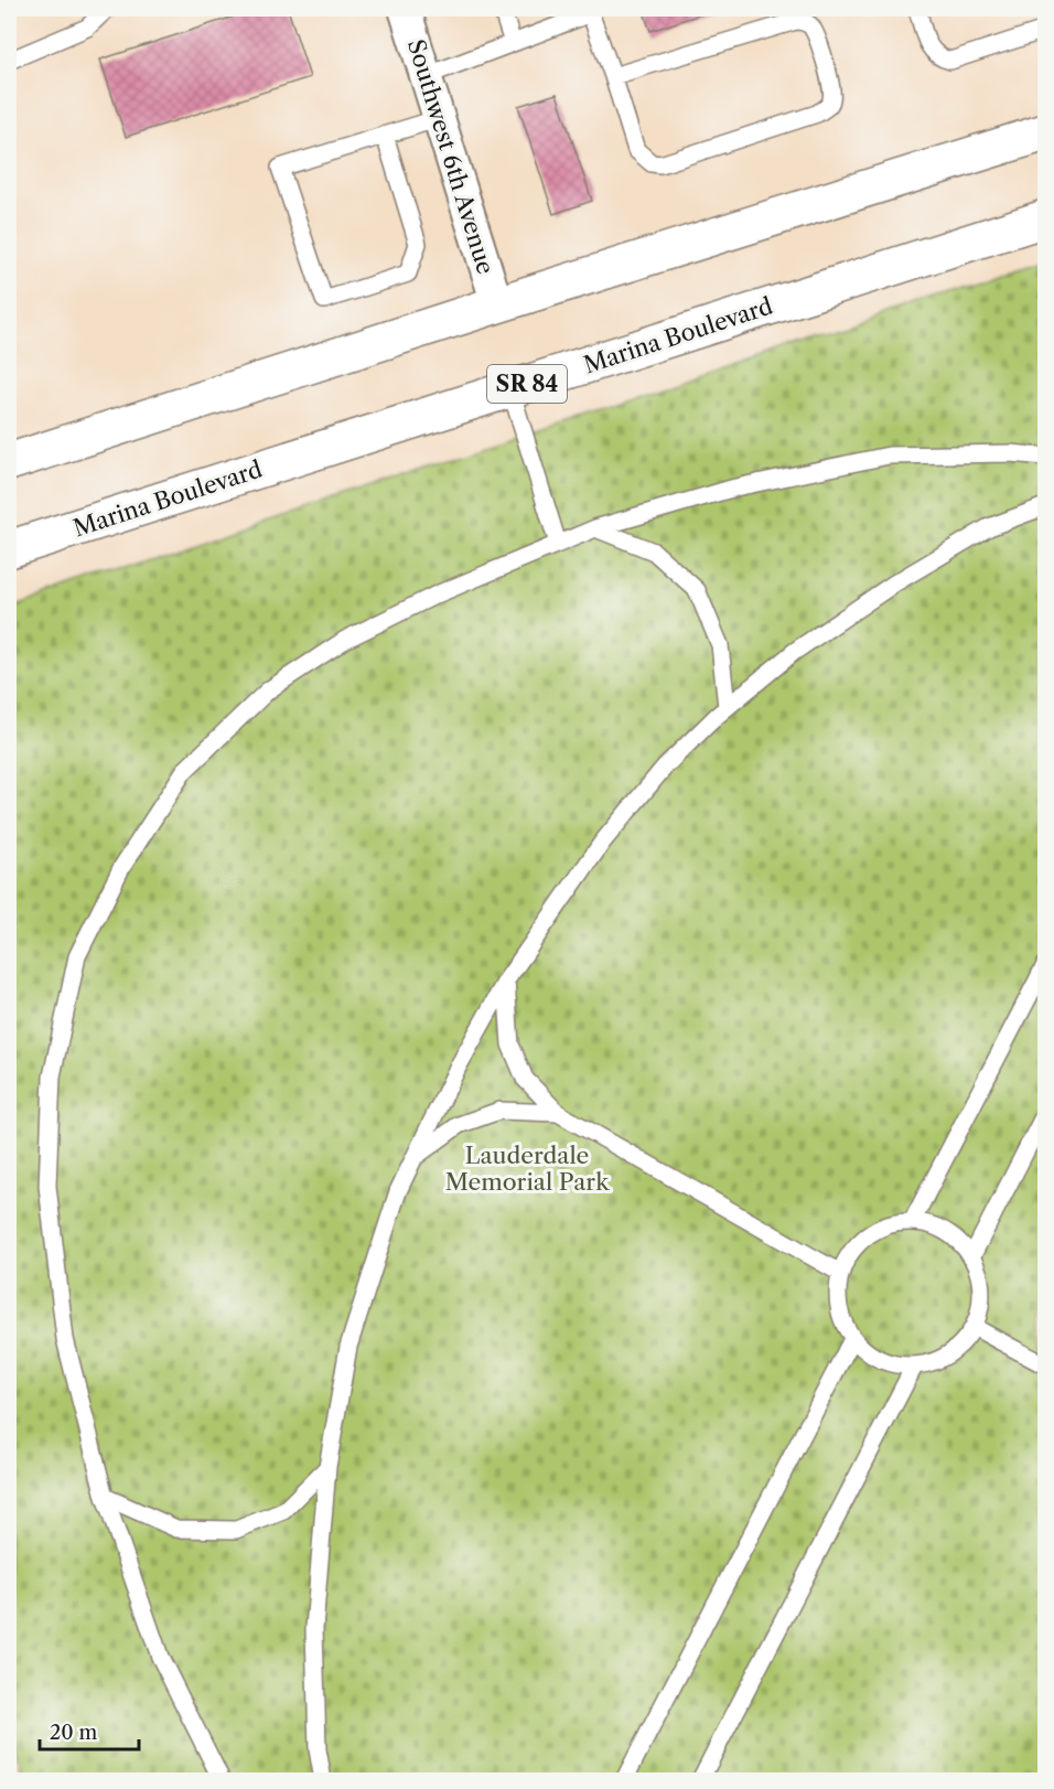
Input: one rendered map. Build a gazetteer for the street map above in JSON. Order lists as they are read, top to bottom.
{
  "streets": {
    "main road": ["Marina Boulevard", "SR 84"],
    "street": ["Southwest 6th Avenue"]
  },
  "parks": ["Lauderdale Memorial Park"],
  "scale_bar": "20 m"
}
